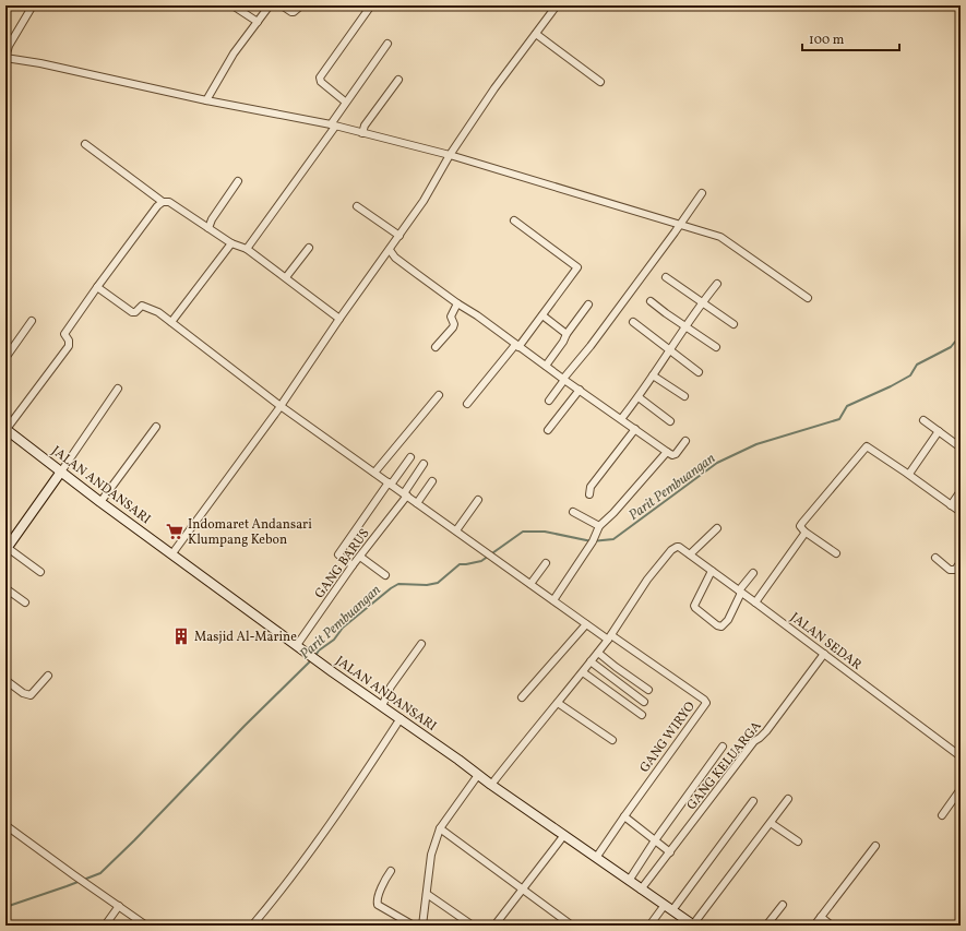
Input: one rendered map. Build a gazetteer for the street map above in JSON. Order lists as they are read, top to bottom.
{
  "streets": {
    "street": [
      "JALAN ANDANSARI",
      "GANG BARUS",
      "JALAN SEDAR",
      "GANG WIRYO",
      "GANG KELUARGA"
    ]
  },
  "crossings": [
    ["JALAN ANDANSARI", "GANG BARUS"],
    ["JALAN ANDANSARI", "GANG WIRYO"],
    ["JALAN ANDANSARI", "GANG KELUARGA"],
    ["JALAN SEDAR", "GANG WIRYO"],
    ["JALAN SEDAR", "GANG KELUARGA"]
  ],
  "water": ["Parit Pembuangan"],
  "places": {
    "supermarket": ["Indomaret Andansari Klumpang Kebon"],
    "building": ["Masjid Al-Marine"]
  },
  "scale_bar": "100 m"
}
